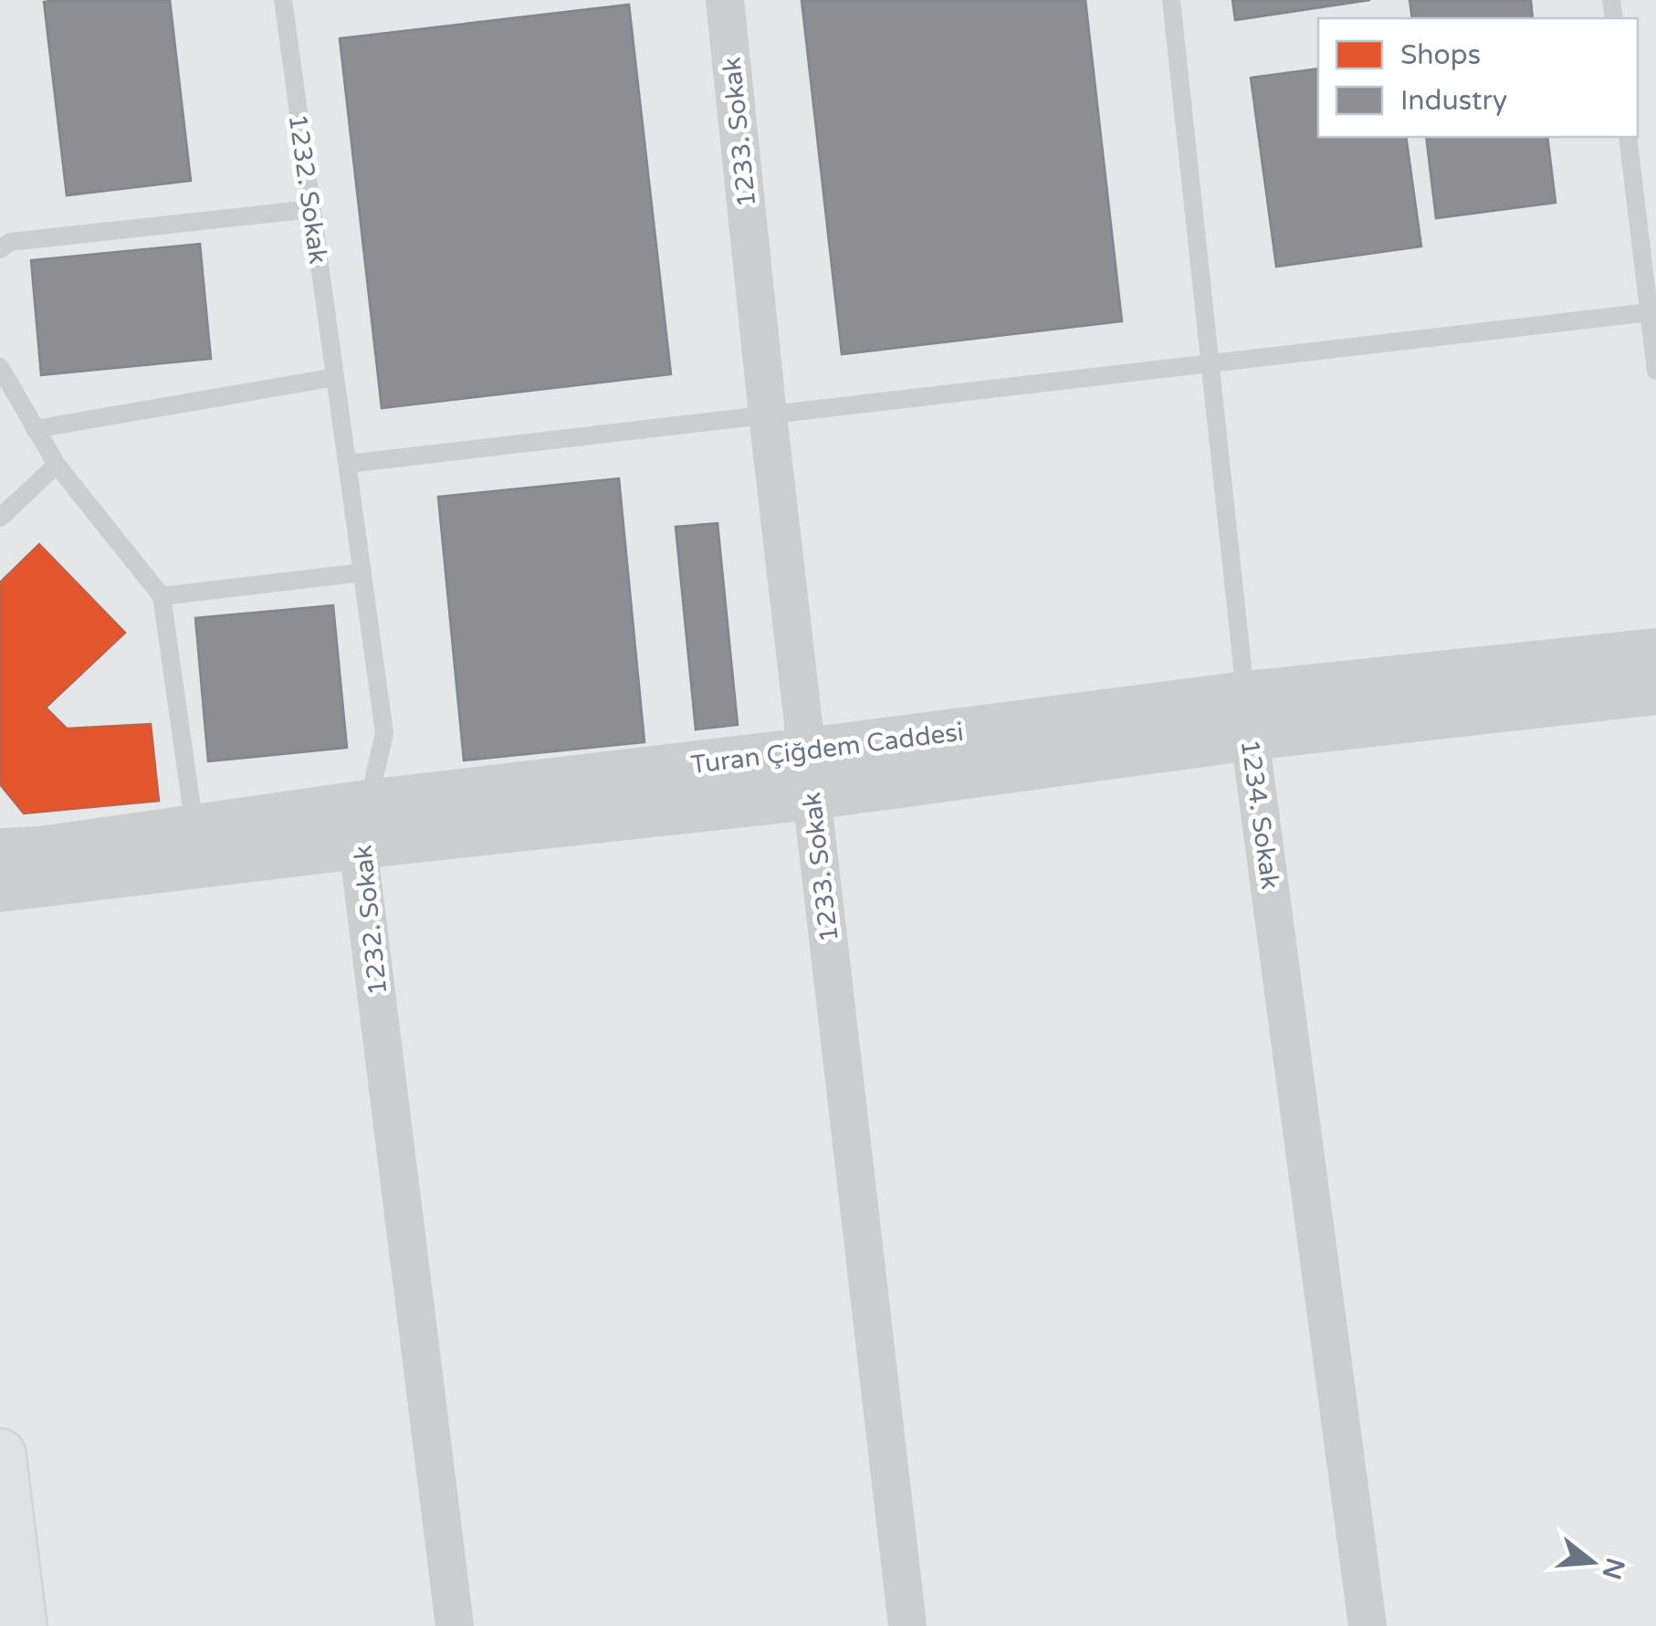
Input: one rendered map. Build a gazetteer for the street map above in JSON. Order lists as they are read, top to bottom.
{
  "streets": {
    "street": [
      "1233. Sokak",
      "1232. Sokak",
      "Turan Çiğdem Caddesi",
      "1234. Sokak"
    ]
  },
  "crossings": [
    ["1233. Sokak", "Turan Çiğdem Caddesi"],
    ["1232. Sokak", "Turan Çiğdem Caddesi"],
    ["Turan Çiğdem Caddesi", "1234. Sokak"]
  ],
  "legend": ["Shops", "Industry"],
  "north": "right"
}
